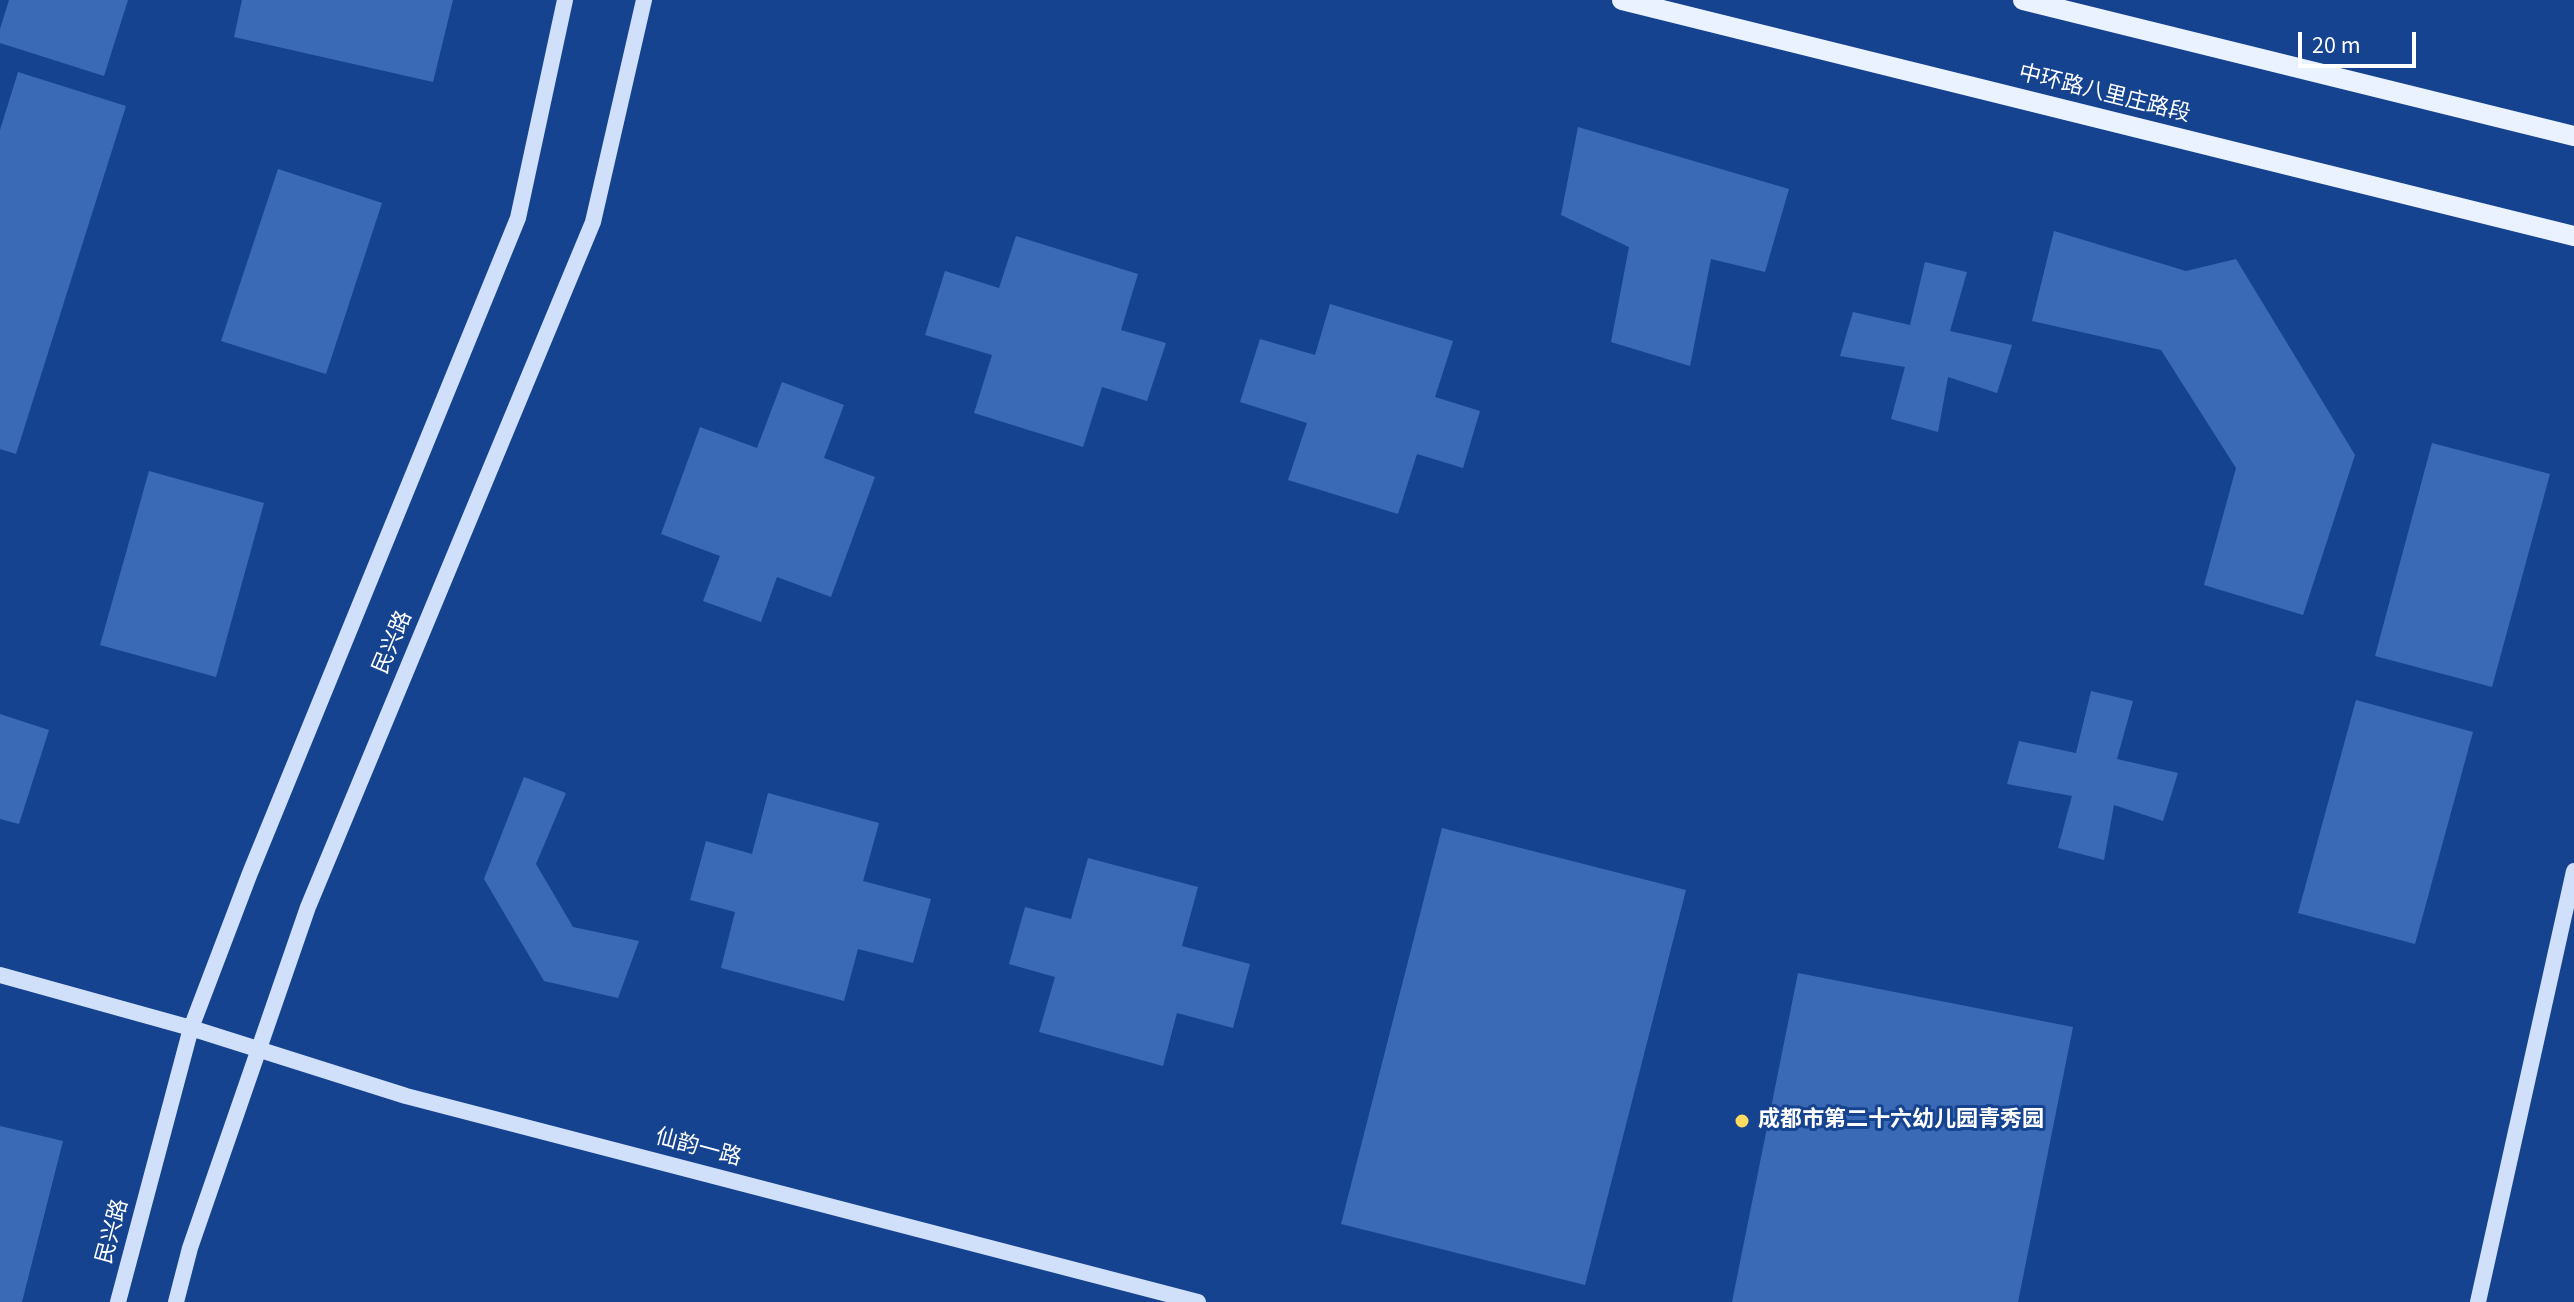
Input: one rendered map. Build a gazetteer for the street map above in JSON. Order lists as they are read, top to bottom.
{
  "streets": {
    "main road": ["中环路八里庄路段"],
    "street": ["民兴路", "仙韵一路"]
  },
  "crossings": [
    ["民兴路", "仙韵一路"]
  ],
  "places": ["成都市第二十六幼儿园青秀园"],
  "scale_bar": "20 m"
}
